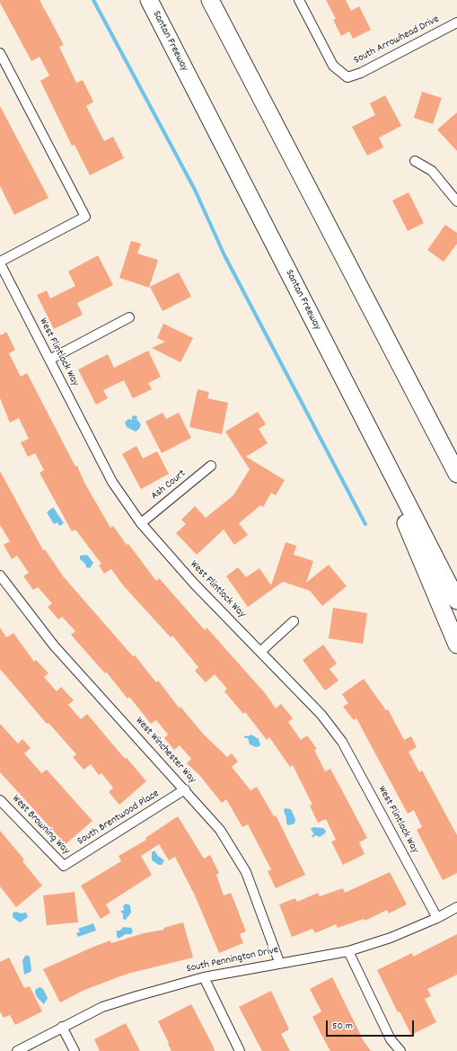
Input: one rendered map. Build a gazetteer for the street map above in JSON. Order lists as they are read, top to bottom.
{
  "streets": {
    "highway": ["Santan Freeway"],
    "street": [
      "South Arrowhead Drive",
      "West Flintlock Way",
      "Ash Court",
      "West Winchester Way",
      "South Brentwood Place",
      "West Browning Way",
      "South Pennington Drive"
    ]
  },
  "crossings": [
    ["West Flintlock Way", "Ash Court"],
    ["West Flintlock Way", "South Pennington Drive"],
    ["West Winchester Way", "South Brentwood Place"],
    ["West Winchester Way", "South Pennington Drive"],
    ["South Brentwood Place", "West Browning Way"]
  ],
  "scale_bar": "50 m"
}
